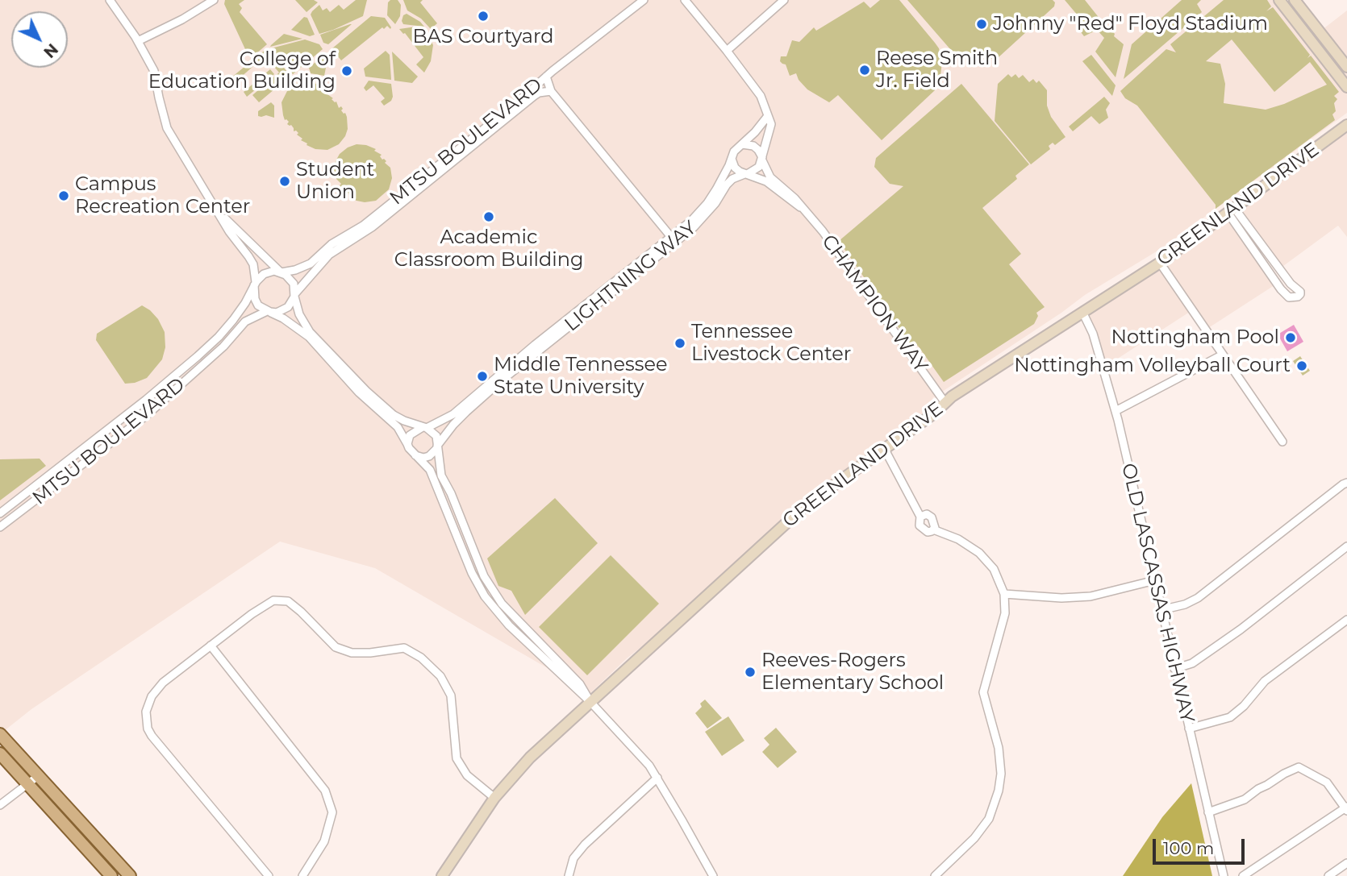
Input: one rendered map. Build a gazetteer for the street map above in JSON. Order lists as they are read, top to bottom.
{
  "streets": {
    "street": [
      "MTSU BOULEVARD",
      "GREENLAND DRIVE",
      "LIGHTNING WAY",
      "CHAMPION WAY",
      "OLD LASCASSAS HIGHWAY"
    ]
  },
  "crossings": [
    ["GREENLAND DRIVE", "CHAMPION WAY"],
    ["GREENLAND DRIVE", "OLD LASCASSAS HIGHWAY"],
    ["LIGHTNING WAY", "CHAMPION WAY"]
  ],
  "places": [
    "BAS Courtyard",
    "Johnny \"Red\" Floyd Stadium",
    "Reese Smith Jr. Field",
    "College of Education Building",
    "Student Union",
    "Campus Recreation Center",
    "Academic Classroom Building",
    "Nottingham Pool",
    "Tennessee Livestock Center",
    "Nottingham Volleyball Court",
    "Middle Tennessee State University",
    "Reeves-Rogers Elementary School"
  ],
  "scale_bar": "100 m",
  "north": "bottom right"
}
